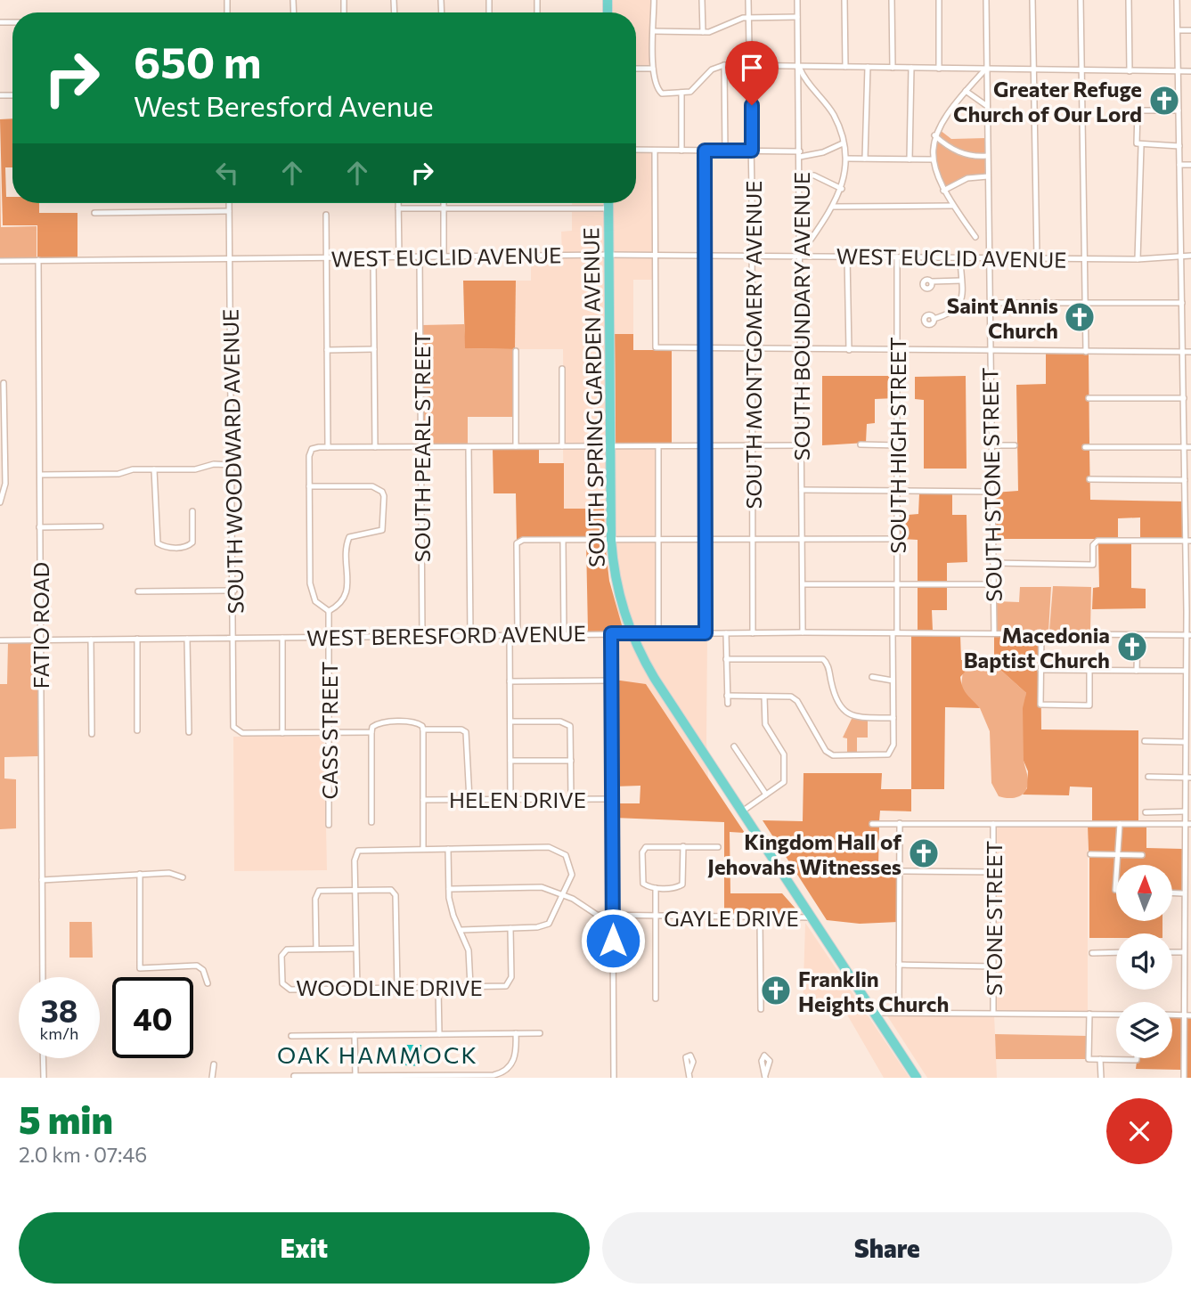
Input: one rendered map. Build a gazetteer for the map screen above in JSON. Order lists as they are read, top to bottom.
{
  "streets": {
    "highway": ["SOUTH SPRING GARDEN AVENUE"],
    "street": [
      "WEST EUCLID AVENUE",
      "SOUTH BOUNDARY AVENUE",
      "SOUTH MONTGOMERY AVENUE",
      "SOUTH HIGH STREET",
      "SOUTH PEARL STREET",
      "SOUTH WOODWARD AVENUE",
      "SOUTH STONE STREET",
      "FATIO ROAD",
      "WEST BERESFORD AVENUE",
      "CASS STREET",
      "HELEN DRIVE",
      "GAYLE DRIVE",
      "STONE STREET",
      "WOODLINE DRIVE"
    ]
  },
  "crossings": [
    ["WEST EUCLID AVENUE", "SOUTH BOUNDARY AVENUE"],
    ["WEST EUCLID AVENUE", "SOUTH MONTGOMERY AVENUE"],
    ["WEST EUCLID AVENUE", "SOUTH SPRING GARDEN AVENUE"],
    ["WEST EUCLID AVENUE", "SOUTH HIGH STREET"],
    ["WEST EUCLID AVENUE", "SOUTH PEARL STREET"],
    ["WEST EUCLID AVENUE", "SOUTH WOODWARD AVENUE"],
    ["WEST EUCLID AVENUE", "SOUTH STONE STREET"],
    ["WEST EUCLID AVENUE", "FATIO ROAD"],
    ["SOUTH BOUNDARY AVENUE", "WEST BERESFORD AVENUE"],
    ["SOUTH MONTGOMERY AVENUE", "WEST BERESFORD AVENUE"],
    ["SOUTH SPRING GARDEN AVENUE", "WEST BERESFORD AVENUE"],
    ["SOUTH SPRING GARDEN AVENUE", "GAYLE DRIVE"],
    ["SOUTH HIGH STREET", "WEST BERESFORD AVENUE"],
    ["SOUTH PEARL STREET", "WEST BERESFORD AVENUE"],
    ["SOUTH WOODWARD AVENUE", "WEST BERESFORD AVENUE"],
    ["SOUTH STONE STREET", "WEST BERESFORD AVENUE"],
    ["FATIO ROAD", "WEST BERESFORD AVENUE"],
    ["WEST BERESFORD AVENUE", "CASS STREET"]
  ],
  "districts": ["OAK HAMMOCK"],
  "places": {
    "church": [
      "Greater Refuge Church of Our Lord",
      "Saint Annis Church",
      "Macedonia Baptist Church",
      "Kingdom Hall of Jehovahs Witnesses",
      "Franklin Heights Church"
    ]
  },
  "north": "top",
  "page": {
    "turn": ["650 m", "West Beresford Avenue"],
    "speed": "38 km/h",
    "limit": "40",
    "heading": ["5 min", "2.0 km · 07:46"],
    "buttons": ["Exit", "Share"]
  }
}
